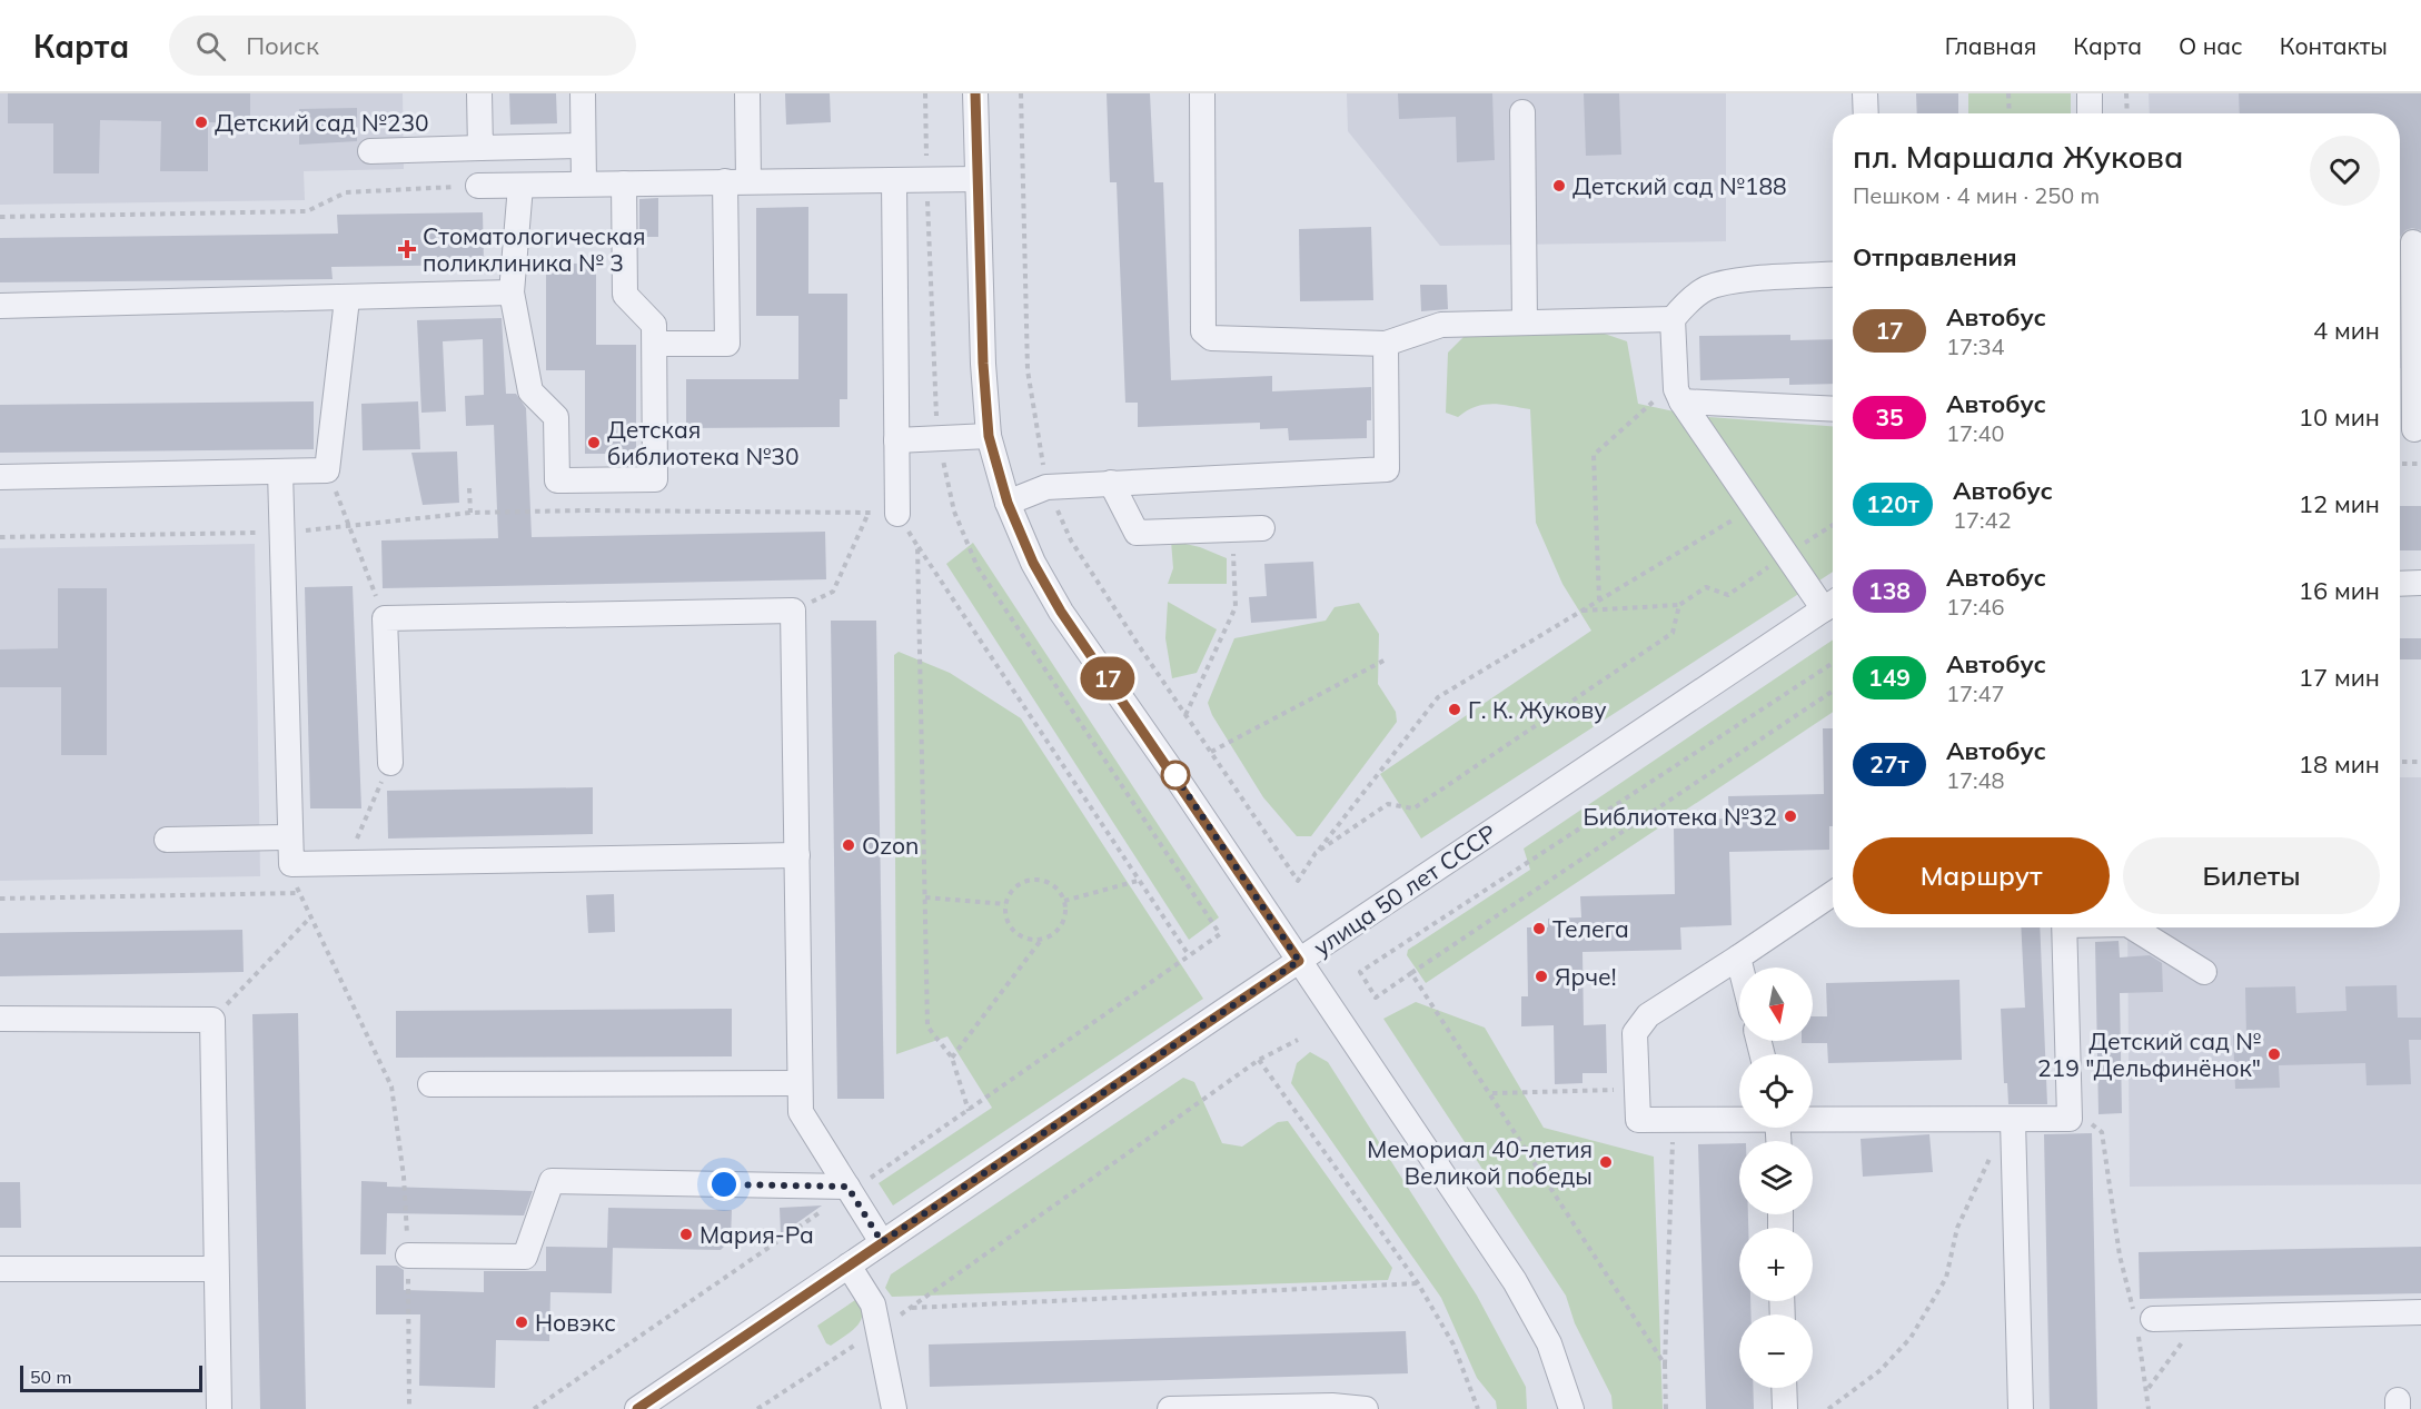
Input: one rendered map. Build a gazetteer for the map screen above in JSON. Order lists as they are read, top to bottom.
{
  "streets": {
    "street": ["улица 50 лет СССР"]
  },
  "places": {
    "other": [
      "Детский сад №230",
      "Детский сад №188",
      "Детская библиотека №30",
      "Г. К. Жукову",
      "Библиотека №32",
      "Ozon",
      "Телега",
      "Ярче!",
      "Детский сад № 219 \"Дельфинёнок\"",
      "Мемориал 40-летия Великой победы",
      "Мария-Ра",
      "Новэкс"
    ],
    "health": ["Стоматологическая поликлиника № 3"]
  },
  "lines": ["bus line 17"],
  "scale_bar": "50 m",
  "north": "bottom",
  "page": {
    "header": "Карта",
    "search": "Поиск",
    "nav": [
      "Главная",
      "Карта",
      "О нас",
      "Контакты"
    ],
    "on_map": "17",
    "heading": [
      ["пл. Маршала Жукова", "Пешком · 4 мин · 250 m"],
      "Отправления"
    ],
    "list": [
      {
        "mark": "17",
        "name": "Автобус",
        "note": "17:34",
        "value": "4 мин"
      },
      {
        "mark": "35",
        "name": "Автобус",
        "note": "17:40",
        "value": "10 мин"
      },
      {
        "mark": "120т",
        "name": "Автобус",
        "note": "17:42",
        "value": "12 мин"
      },
      {
        "mark": "138",
        "name": "Автобус",
        "note": "17:46",
        "value": "16 мин"
      },
      {
        "mark": "149",
        "name": "Автобус",
        "note": "17:47",
        "value": "17 мин"
      },
      {
        "mark": "27т",
        "name": "Автобус",
        "note": "17:48",
        "value": "18 мин"
      }
    ],
    "buttons": ["Маршрут", "Билеты"],
    "map_buttons": ["+", "−"],
    "scale": "50 m"
  }
}
